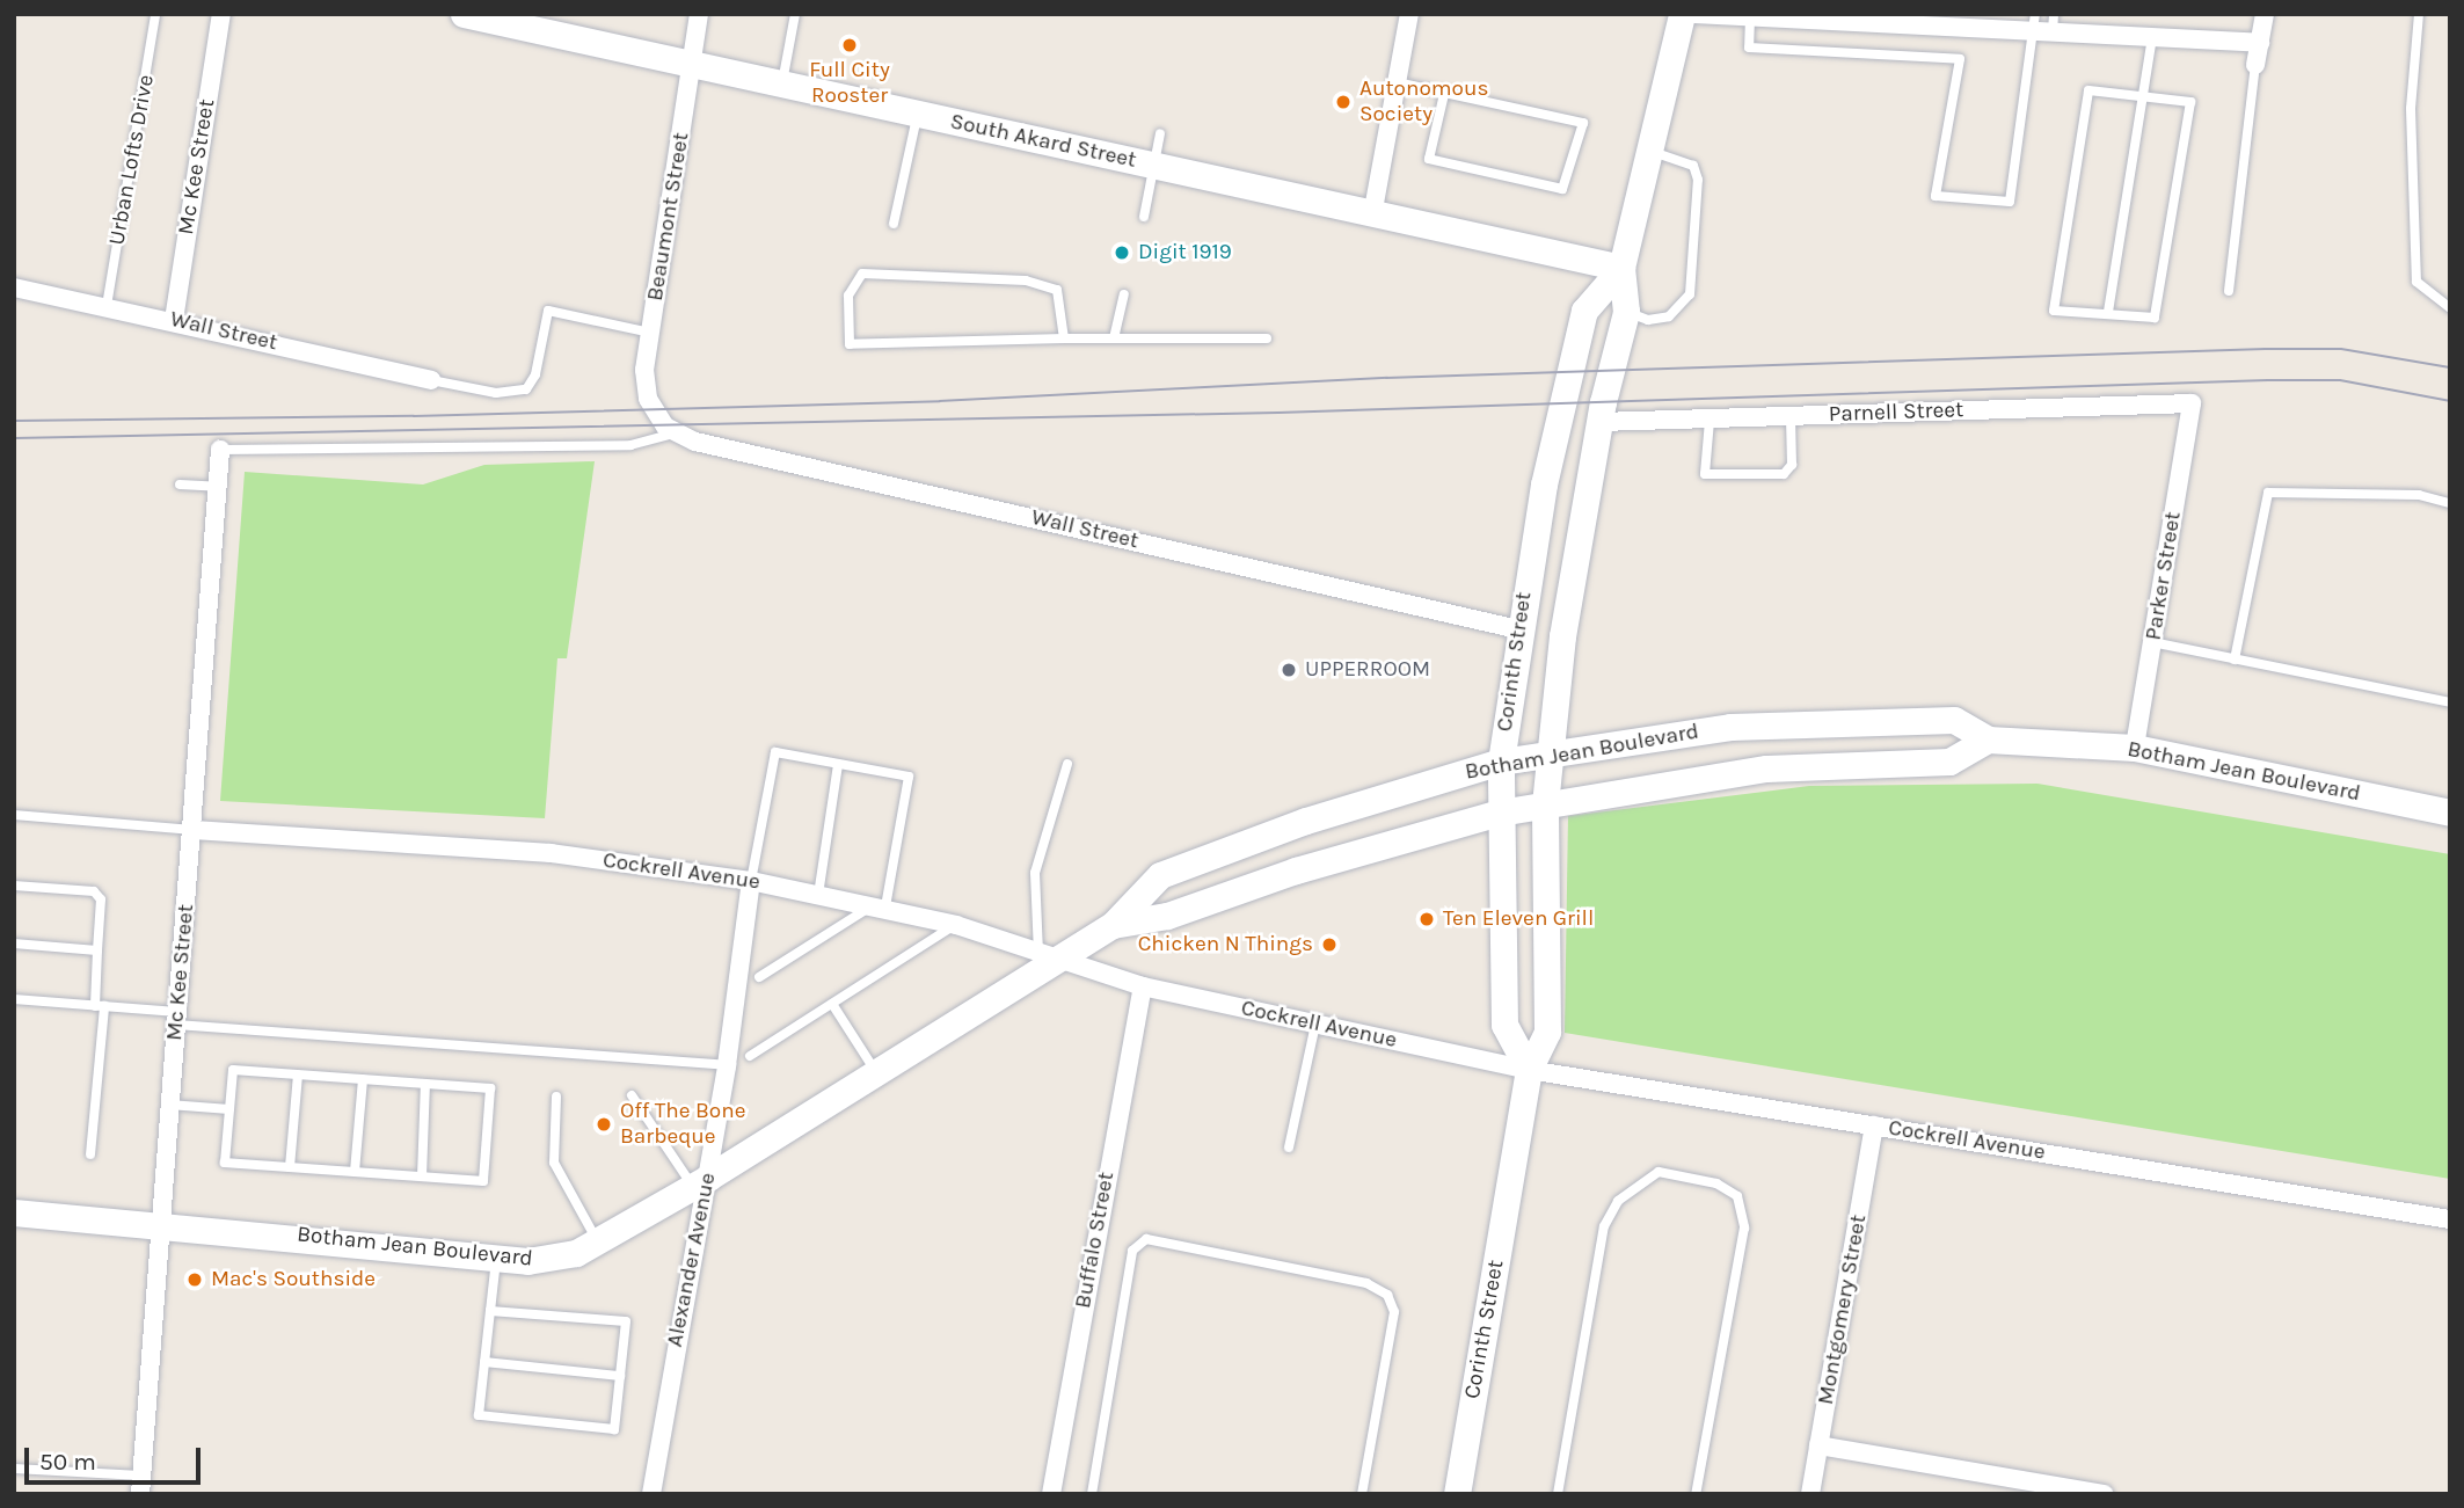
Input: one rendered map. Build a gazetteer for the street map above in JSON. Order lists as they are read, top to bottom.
{
  "streets": {
    "main road": ["South Akard Street", "Corinth Street", "Botham Jean Boulevard"],
    "street": [
      "Mc Kee Street",
      "Beaumont Street",
      "Wall Street",
      "Parnell Street",
      "Parker Street",
      "Cockrell Avenue",
      "Buffalo Street",
      "Alexander Avenue",
      "Montgomery Street"
    ],
    "lane": ["Urban Lofts Drive"]
  },
  "crossings": [
    ["South Akard Street", "Beaumont Street"],
    ["South Akard Street", "Corinth Street"],
    ["Urban Lofts Drive", "Wall Street"],
    ["Mc Kee Street", "Wall Street"],
    ["Mc Kee Street", "Botham Jean Boulevard"],
    ["Mc Kee Street", "Cockrell Avenue"],
    ["Beaumont Street", "Wall Street"],
    ["Wall Street", "Corinth Street"],
    ["Parnell Street", "Parker Street"],
    ["Parnell Street", "Corinth Street"],
    ["Parker Street", "Botham Jean Boulevard"],
    ["Corinth Street", "Botham Jean Boulevard"],
    ["Corinth Street", "Cockrell Avenue"],
    ["Botham Jean Boulevard", "Cockrell Avenue"],
    ["Botham Jean Boulevard", "Alexander Avenue"],
    ["Cockrell Avenue", "Buffalo Street"],
    ["Cockrell Avenue", "Alexander Avenue"],
    ["Cockrell Avenue", "Montgomery Street"]
  ],
  "places": [
    "Full City Rooster",
    "Autonomous Society",
    "Digit 1919",
    "UPPERROOM",
    "Ten Eleven Grill",
    "Chicken N Things",
    "Off The Bone Barbeque",
    "Mac's Southside"
  ],
  "scale_bar": "50 m"
}
